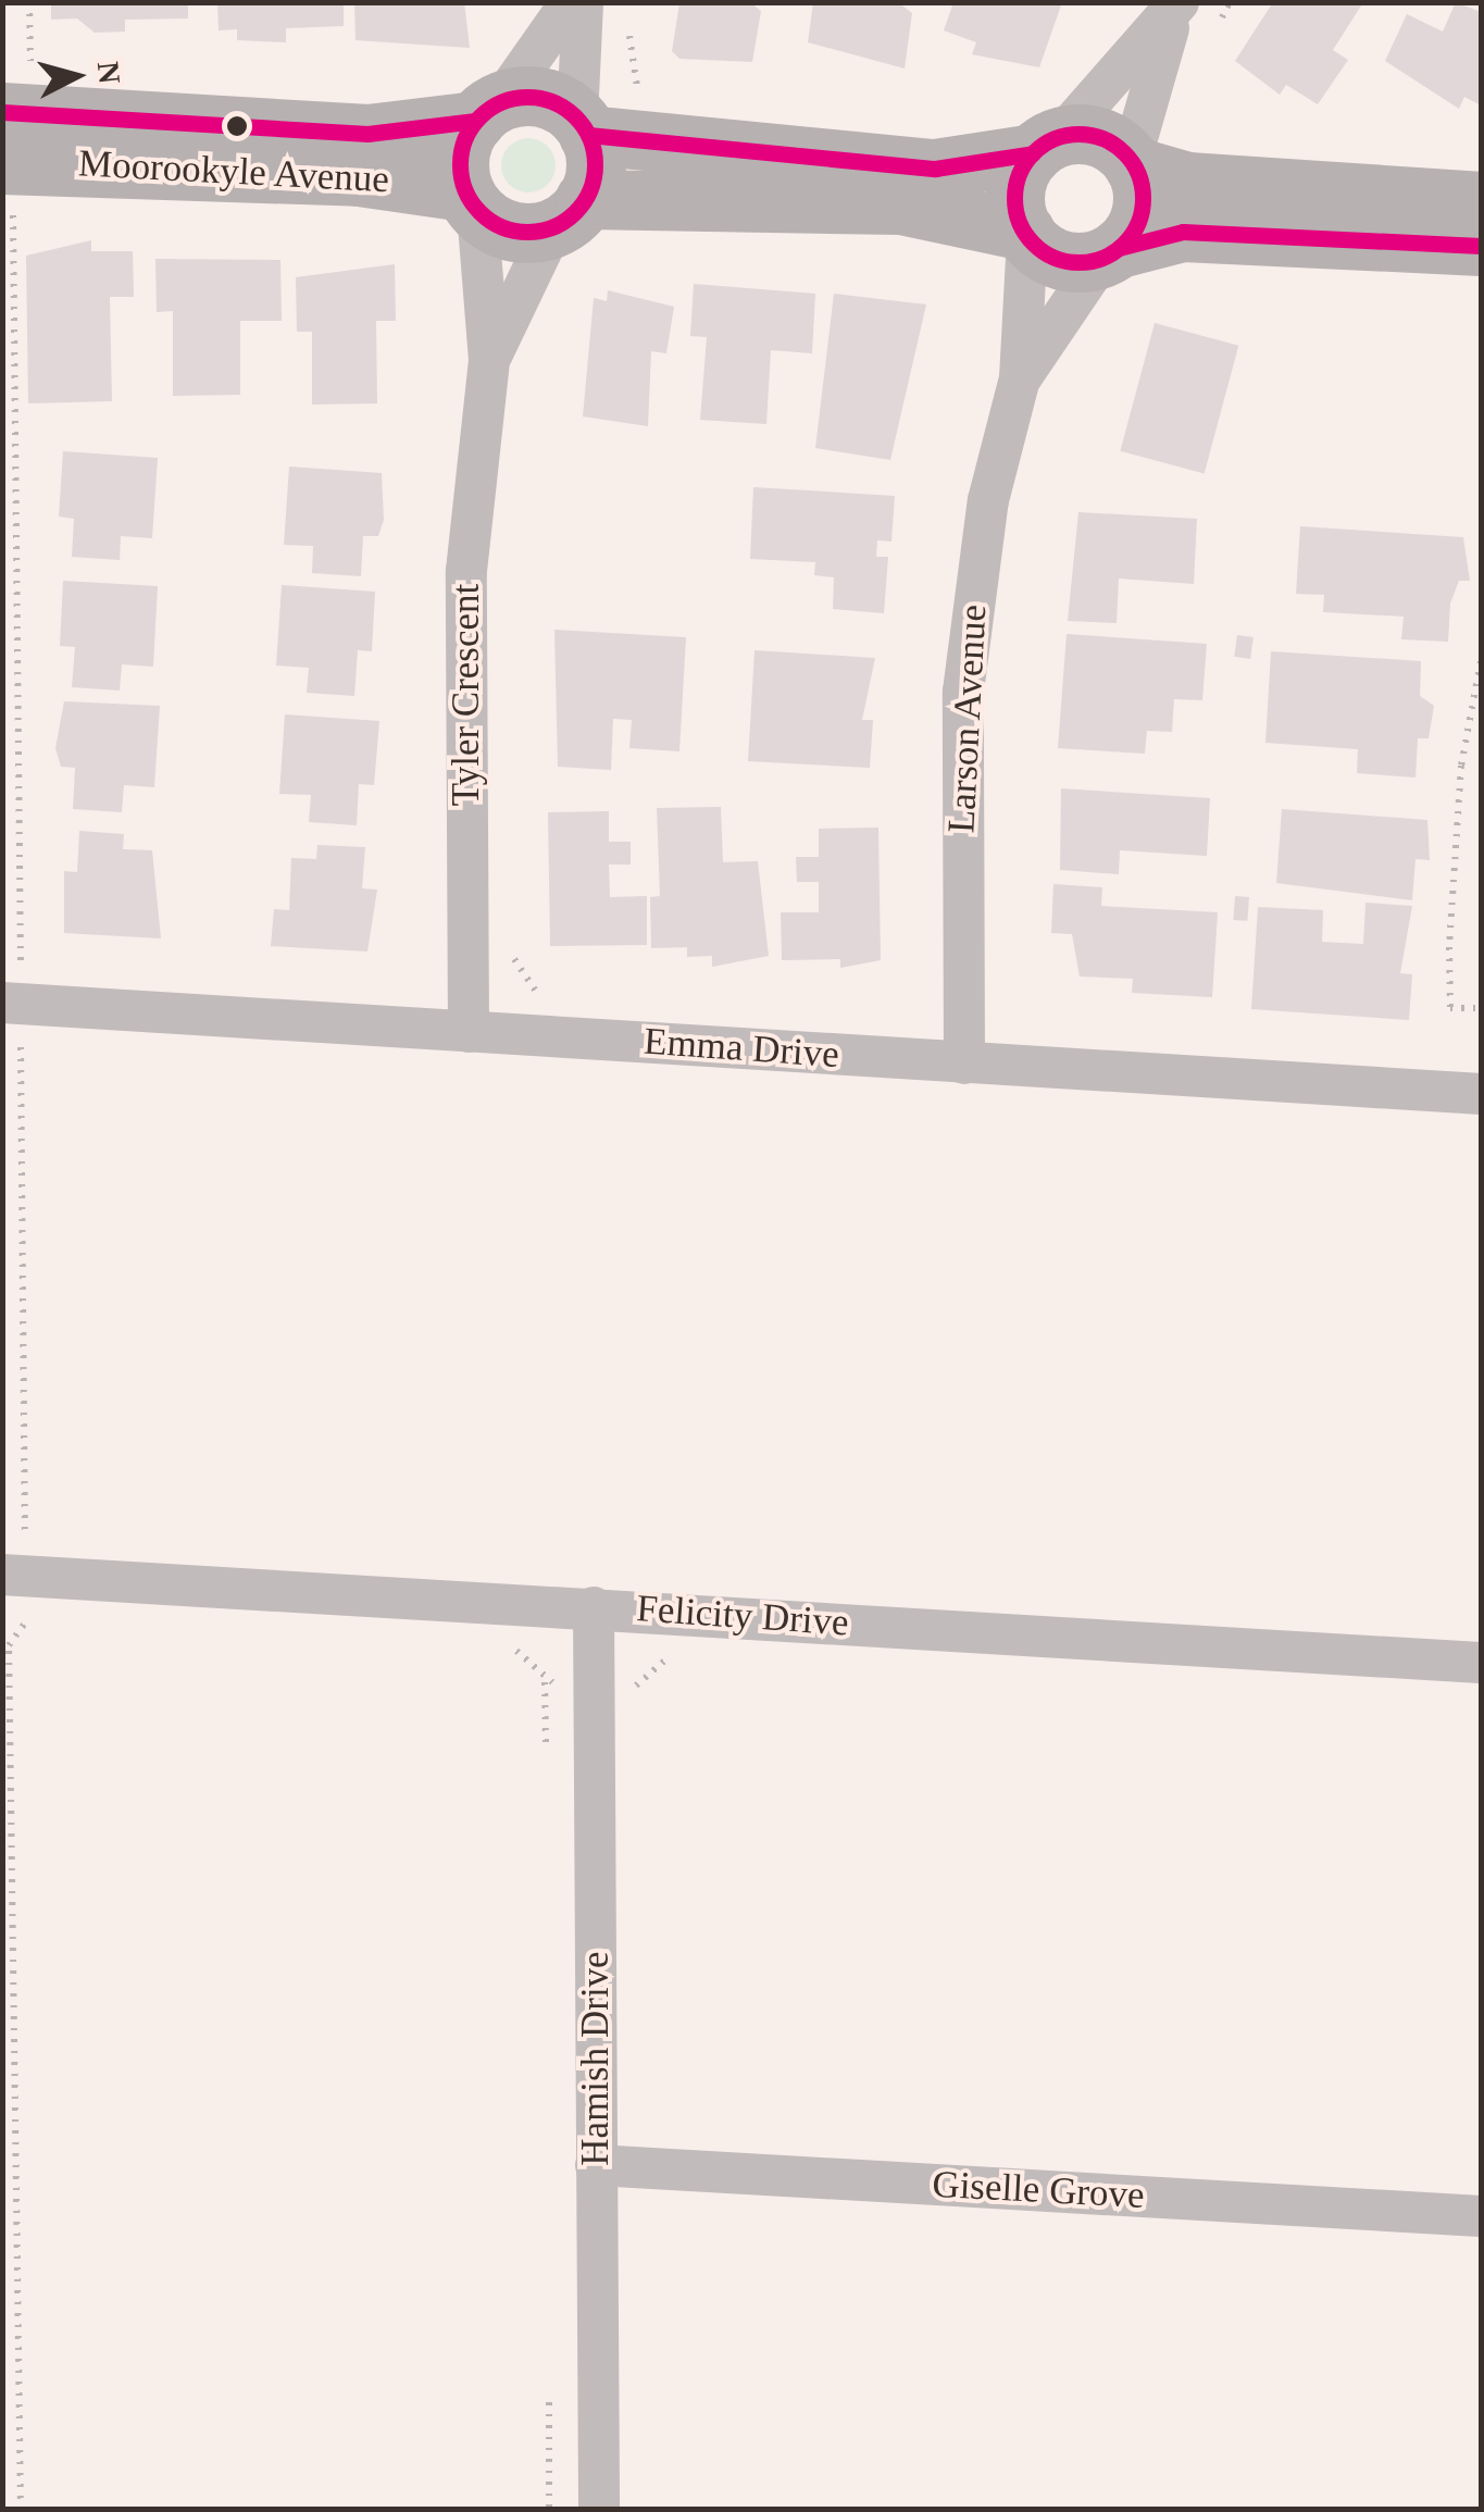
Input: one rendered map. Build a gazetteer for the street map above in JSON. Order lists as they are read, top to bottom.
{
  "streets": {
    "street": [
      "Moorookyle Avenue",
      "Tyler Crescent",
      "Larson Avenue",
      "Emma Drive",
      "Felicity Drive",
      "Hamish Drive",
      "Giselle Grove"
    ]
  },
  "crossings": [
    ["Moorookyle Avenue", "Tyler Crescent"],
    ["Tyler Crescent", "Emma Drive"],
    ["Larson Avenue", "Emma Drive"],
    ["Felicity Drive", "Hamish Drive"],
    ["Hamish Drive", "Giselle Grove"]
  ],
  "north": "right"
}
